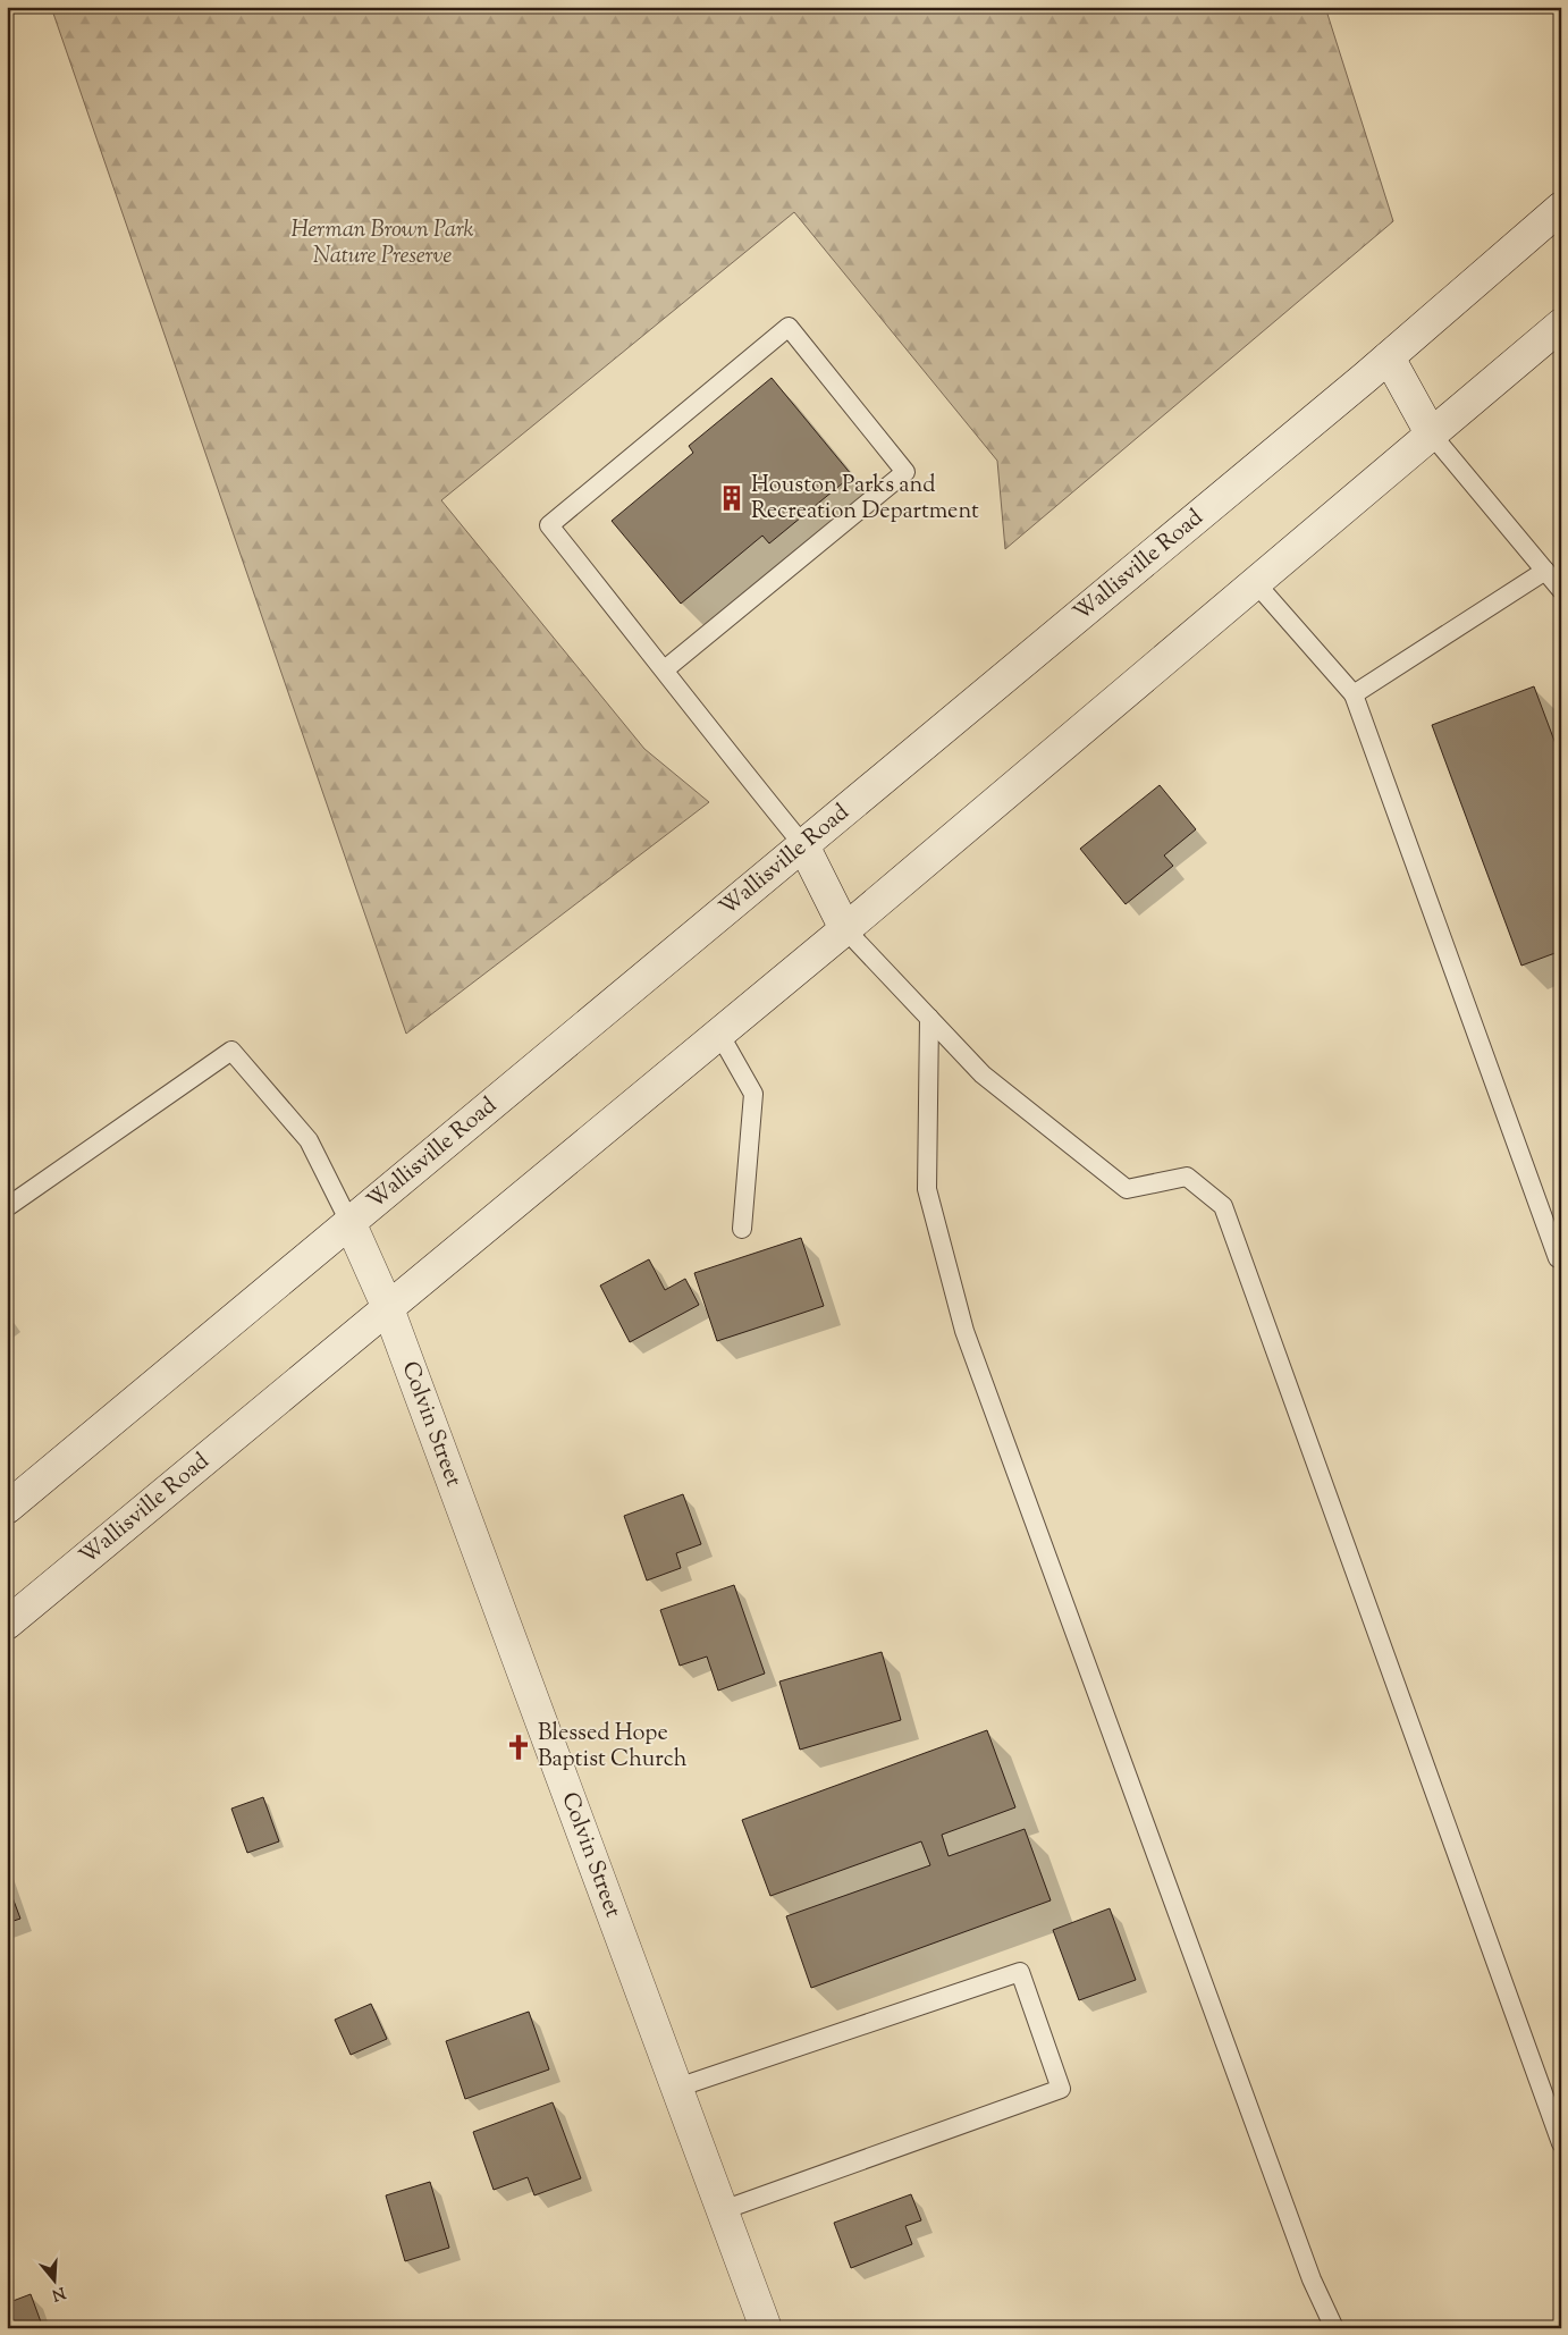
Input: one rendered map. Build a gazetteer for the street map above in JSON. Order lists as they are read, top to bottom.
{
  "streets": {
    "main road": ["Wallisville Road", "Colvin Street"]
  },
  "crossings": [
    ["Wallisville Road", "Colvin Street"]
  ],
  "parks": ["Herman Brown Park Nature Preserve"],
  "places": {
    "building": ["Houston Parks and Recreation Department"],
    "church": ["Blessed Hope Baptist Church"]
  },
  "north": "bottom"
}
